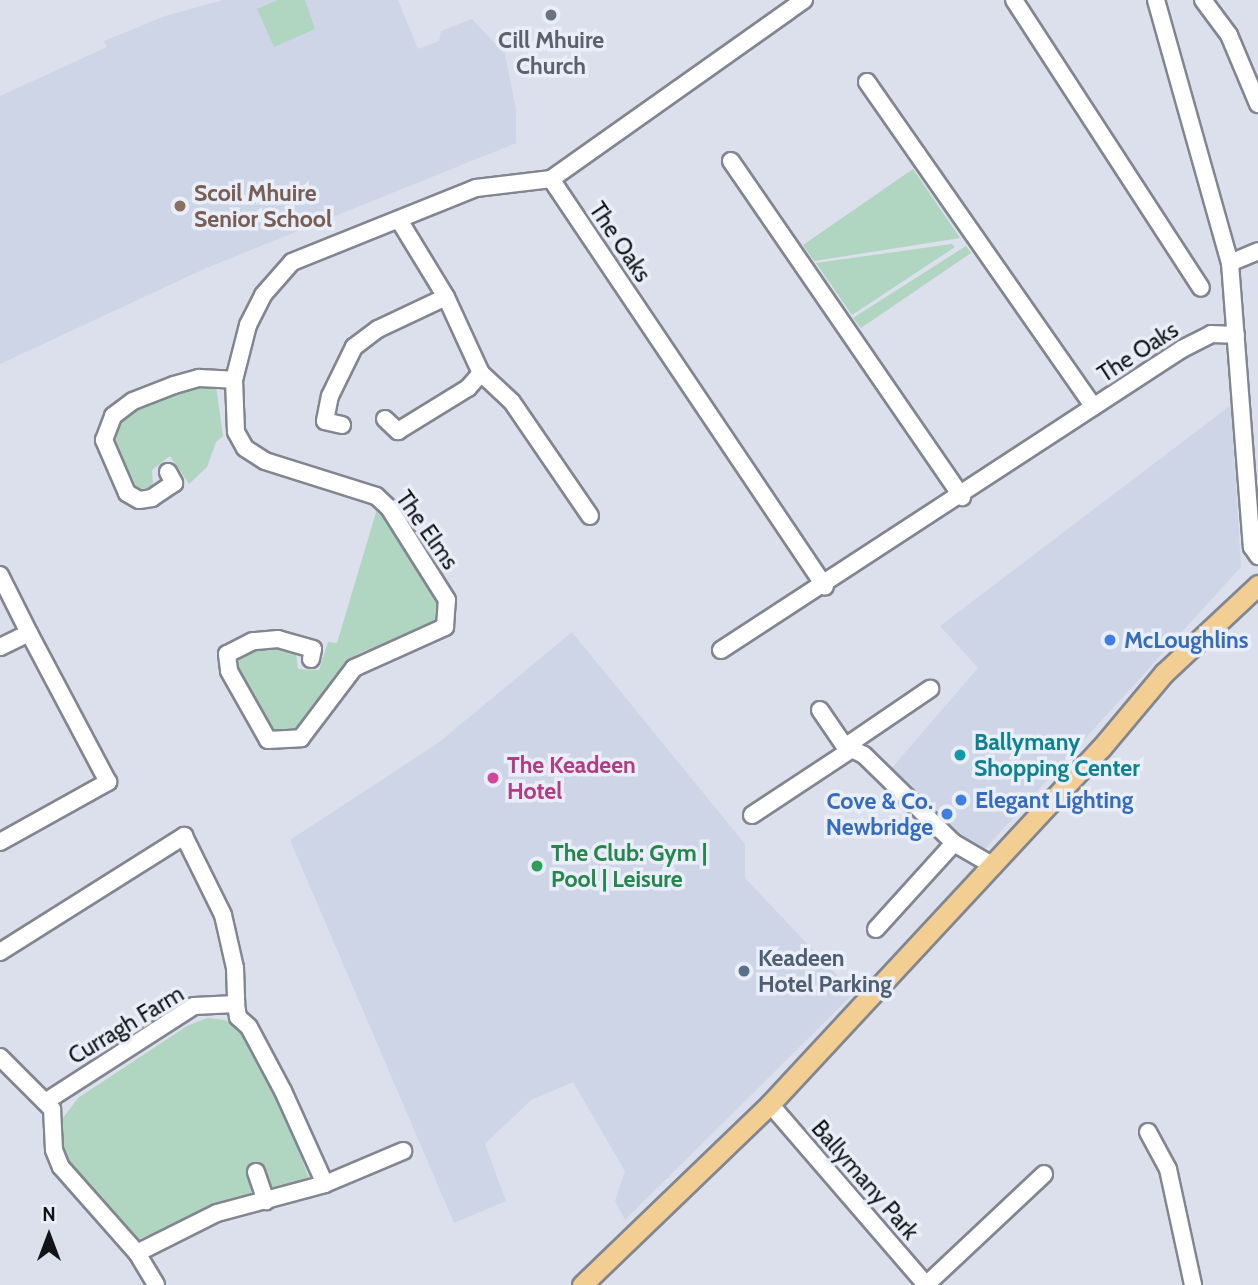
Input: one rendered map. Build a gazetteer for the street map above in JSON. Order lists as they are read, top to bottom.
{
  "streets": {
    "street": [
      "The Oaks",
      "The Elms",
      "Curragh Farm",
      "Ballymany Park"
    ]
  },
  "crossings": [
    ["The Oaks", "The Elms"]
  ],
  "places": [
    "Cill Mhuire Church",
    "Scoil Mhuire Senior School",
    "McLoughlins",
    "Ballymany Shopping Center",
    "The Keadeen Hotel",
    "Elegant Lighting",
    "Cove & Co. Newbridge",
    "The Club: Gym | Pool | Leisure",
    "Keadeen Hotel Parking"
  ],
  "north": "top"
}
